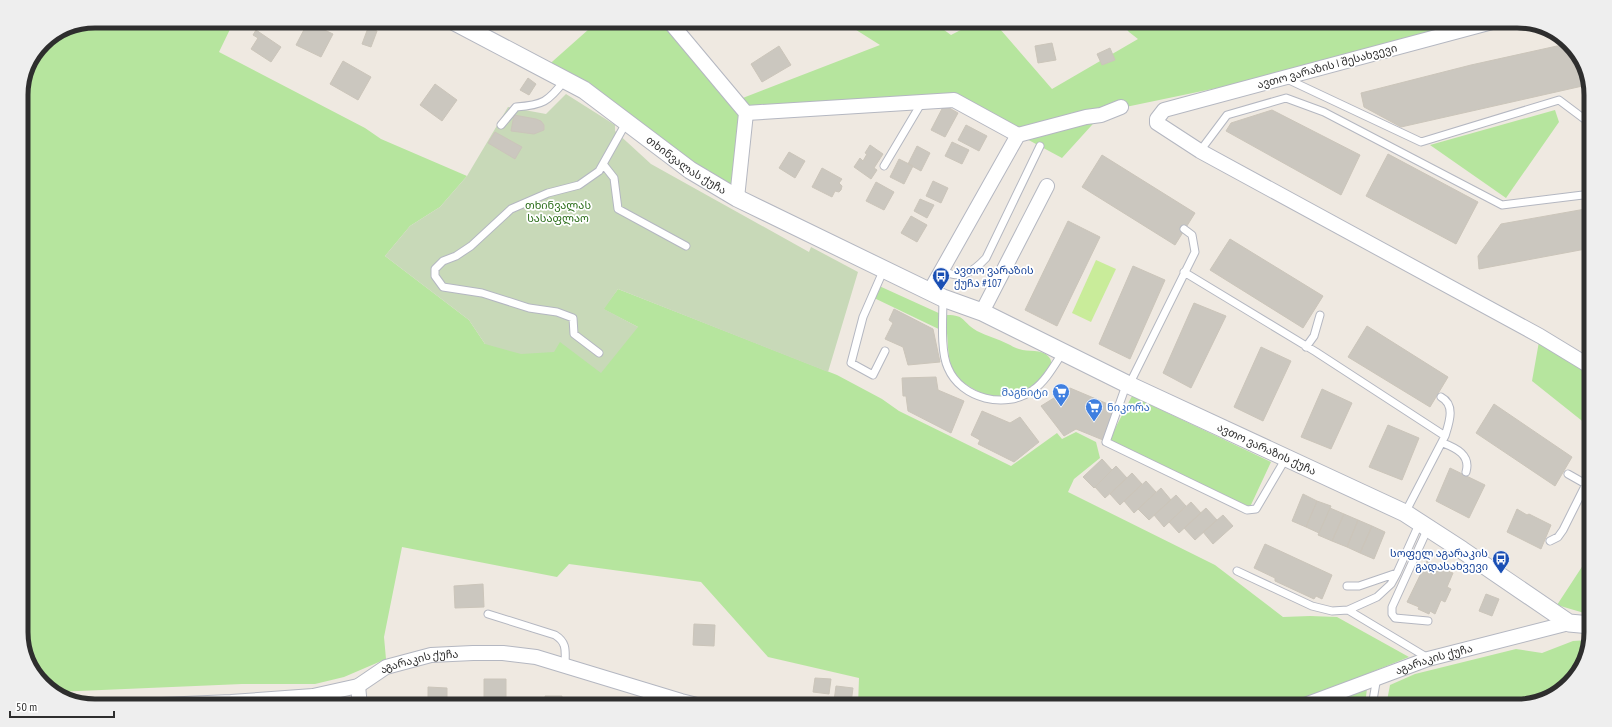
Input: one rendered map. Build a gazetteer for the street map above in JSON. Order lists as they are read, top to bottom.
{
  "streets": {
    "street": [
      "ავთო ვარაზის I შესახვევი",
      "თხინვალას ქუჩა",
      "ავთო ვარაზის ქუჩა",
      "აგარაკის ქუჩა"
    ]
  },
  "crossings": [
    ["თხინვალას ქუჩა", "ავთო ვარაზის ქუჩა"],
    ["ავთო ვარაზის ქუჩა", "აგარაკის ქუჩა"]
  ],
  "parks": ["თხინვალას სასაფლაო"],
  "places": {
    "bus stop": ["ავთო ვარაზის ქუჩა #107", "სოფელ აგარაკის გადასახვევი"],
    "supermarket": ["მაგნიტი", "ნიკორა"]
  },
  "scale_bar": "50 m"
}
